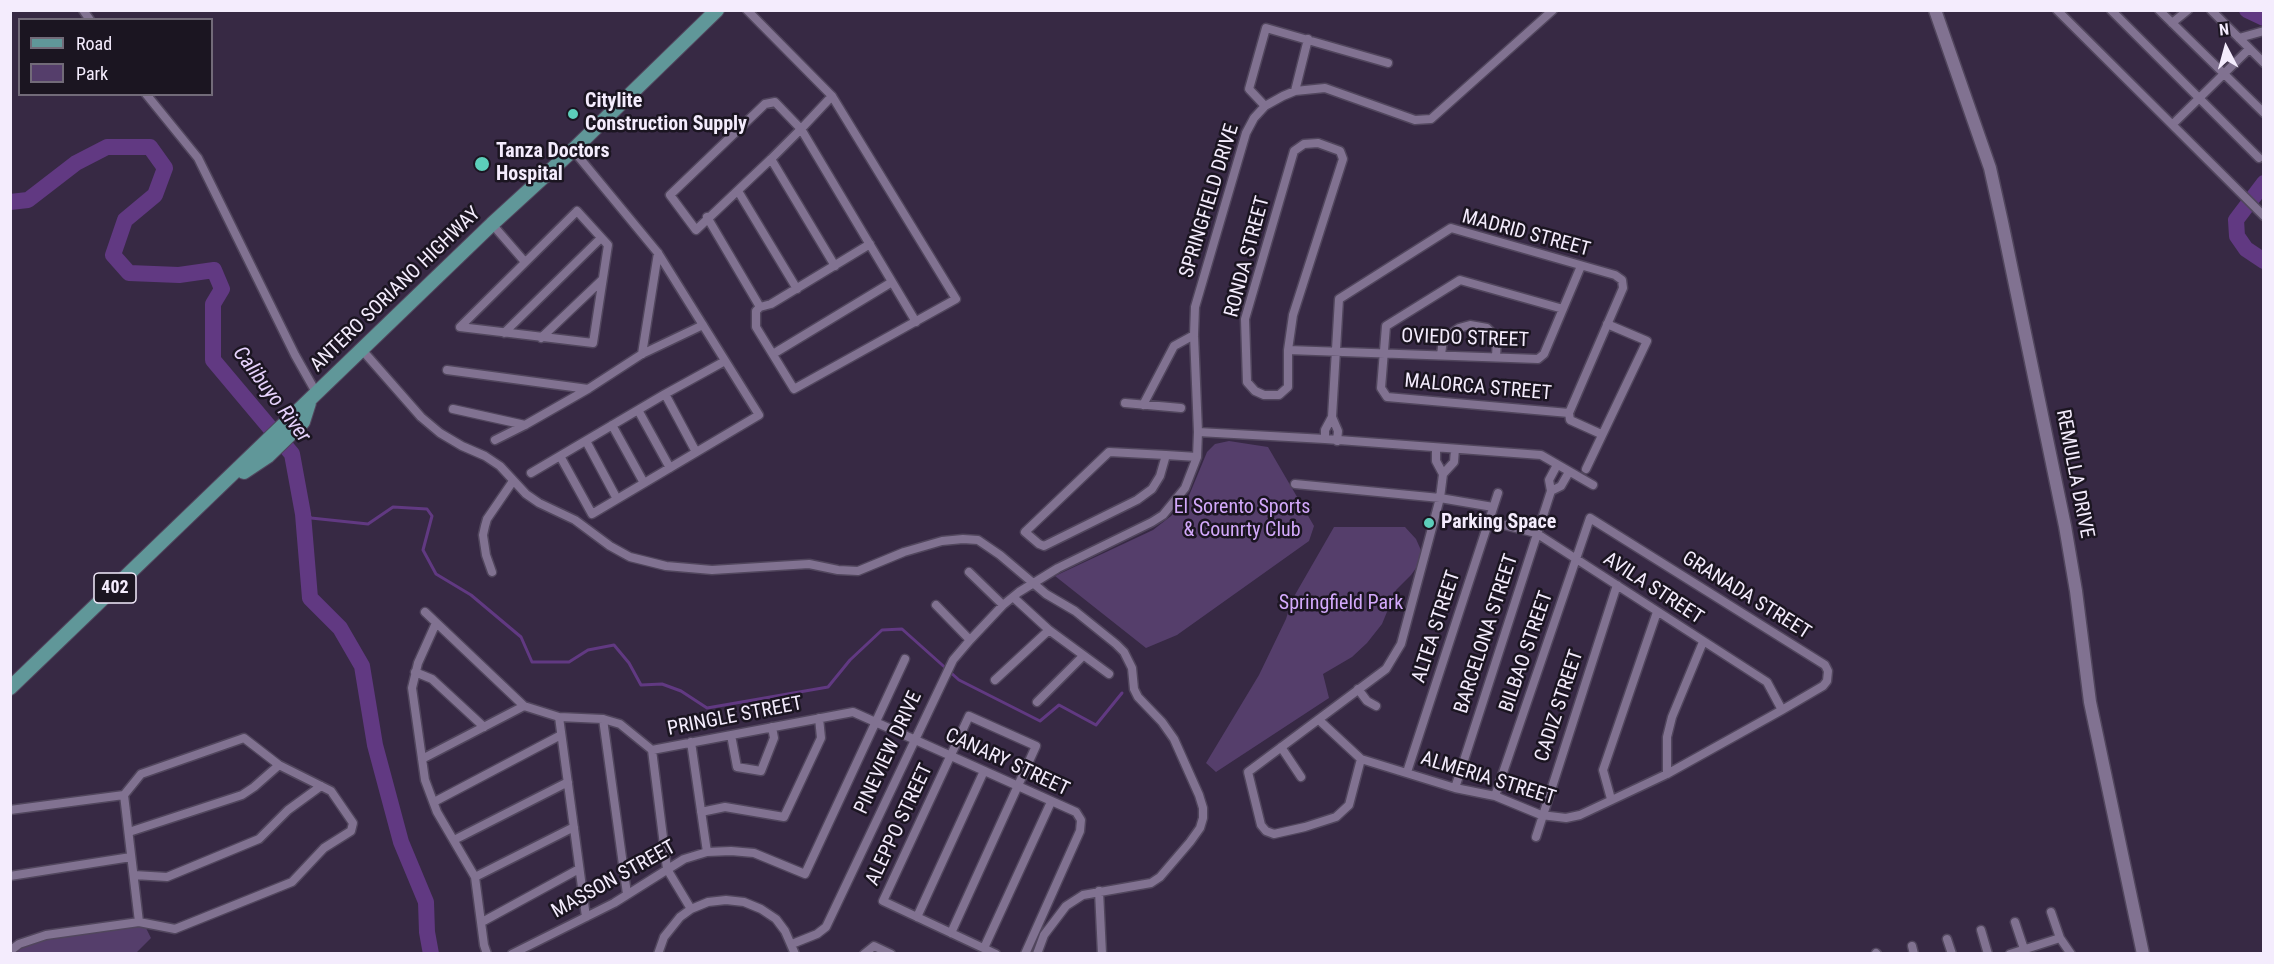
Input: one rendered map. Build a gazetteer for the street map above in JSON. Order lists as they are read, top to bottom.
{
  "streets": {
    "main road": ["ANTERO SORIANO HIGHWAY", "REMULLA DRIVE", "402"],
    "street": [
      "SPRINGFIELD DRIVE",
      "MADRID STREET",
      "RONDA STREET",
      "OVIEDO STREET",
      "MALORCA STREET",
      "AVILA STREET",
      "GRANADA STREET",
      "ALTEA STREET",
      "BARCELONA STREET",
      "BILBAO STREET",
      "CADIZ STREET",
      "PRINGLE STREET",
      "PINEVIEW DRIVE",
      "CANARY STREET",
      "ALMERIA STREET",
      "ALEPPO STREET",
      "MASSON STREET"
    ]
  },
  "crossings": [
    ["SPRINGFIELD DRIVE", "PINEVIEW DRIVE"],
    ["MADRID STREET", "OVIEDO STREET"],
    ["RONDA STREET", "OVIEDO STREET"],
    ["OVIEDO STREET", "MALORCA STREET"],
    ["AVILA STREET", "GRANADA STREET"],
    ["AVILA STREET", "ALTEA STREET"],
    ["AVILA STREET", "BARCELONA STREET"],
    ["AVILA STREET", "BILBAO STREET"],
    ["AVILA STREET", "CADIZ STREET"],
    ["AVILA STREET", "ALMERIA STREET"],
    ["GRANADA STREET", "BILBAO STREET"],
    ["GRANADA STREET", "ALMERIA STREET"],
    ["ALTEA STREET", "ALMERIA STREET"],
    ["BARCELONA STREET", "ALMERIA STREET"],
    ["BILBAO STREET", "ALMERIA STREET"],
    ["CADIZ STREET", "ALMERIA STREET"],
    ["PRINGLE STREET", "PINEVIEW DRIVE"],
    ["PRINGLE STREET", "CANARY STREET"],
    ["PRINGLE STREET", "MASSON STREET"],
    ["PINEVIEW DRIVE", "CANARY STREET"],
    ["CANARY STREET", "ALEPPO STREET"]
  ],
  "water": ["Calibuyo River"],
  "parks": ["El Sorento Sports & Counrty Club", "Springfield Park"],
  "places": ["Citylite Construction Supply", "Tanza Doctors Hospital", "Parking Space"],
  "legend": ["Road", "Park"],
  "north": "top"
}
